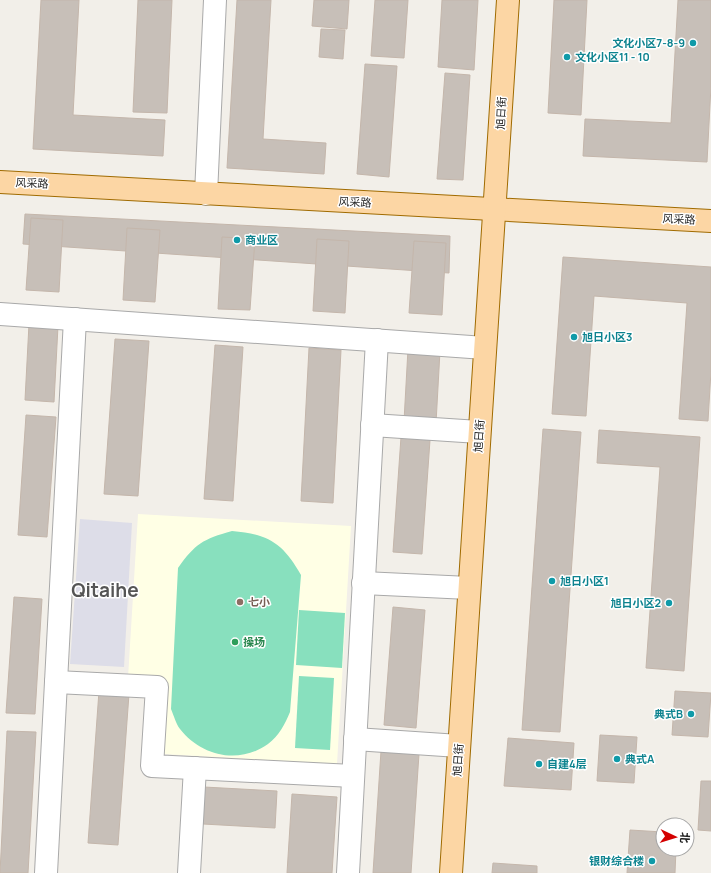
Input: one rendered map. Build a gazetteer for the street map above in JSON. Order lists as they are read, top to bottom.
{
  "streets": {
    "main road": ["旭日街", "风采路"]
  },
  "crossings": [
    ["旭日街", "风采路"]
  ],
  "districts": ["Qitaihe"],
  "places": [
    "文化小区7-8-9",
    "文化小区11 - 10",
    "商业区",
    "旭日小区3",
    "旭日小区1",
    "七小",
    "旭日小区2",
    "操场",
    "典式B",
    "典式A",
    "自建4层",
    "银财综合楼"
  ],
  "north": "right"
}
